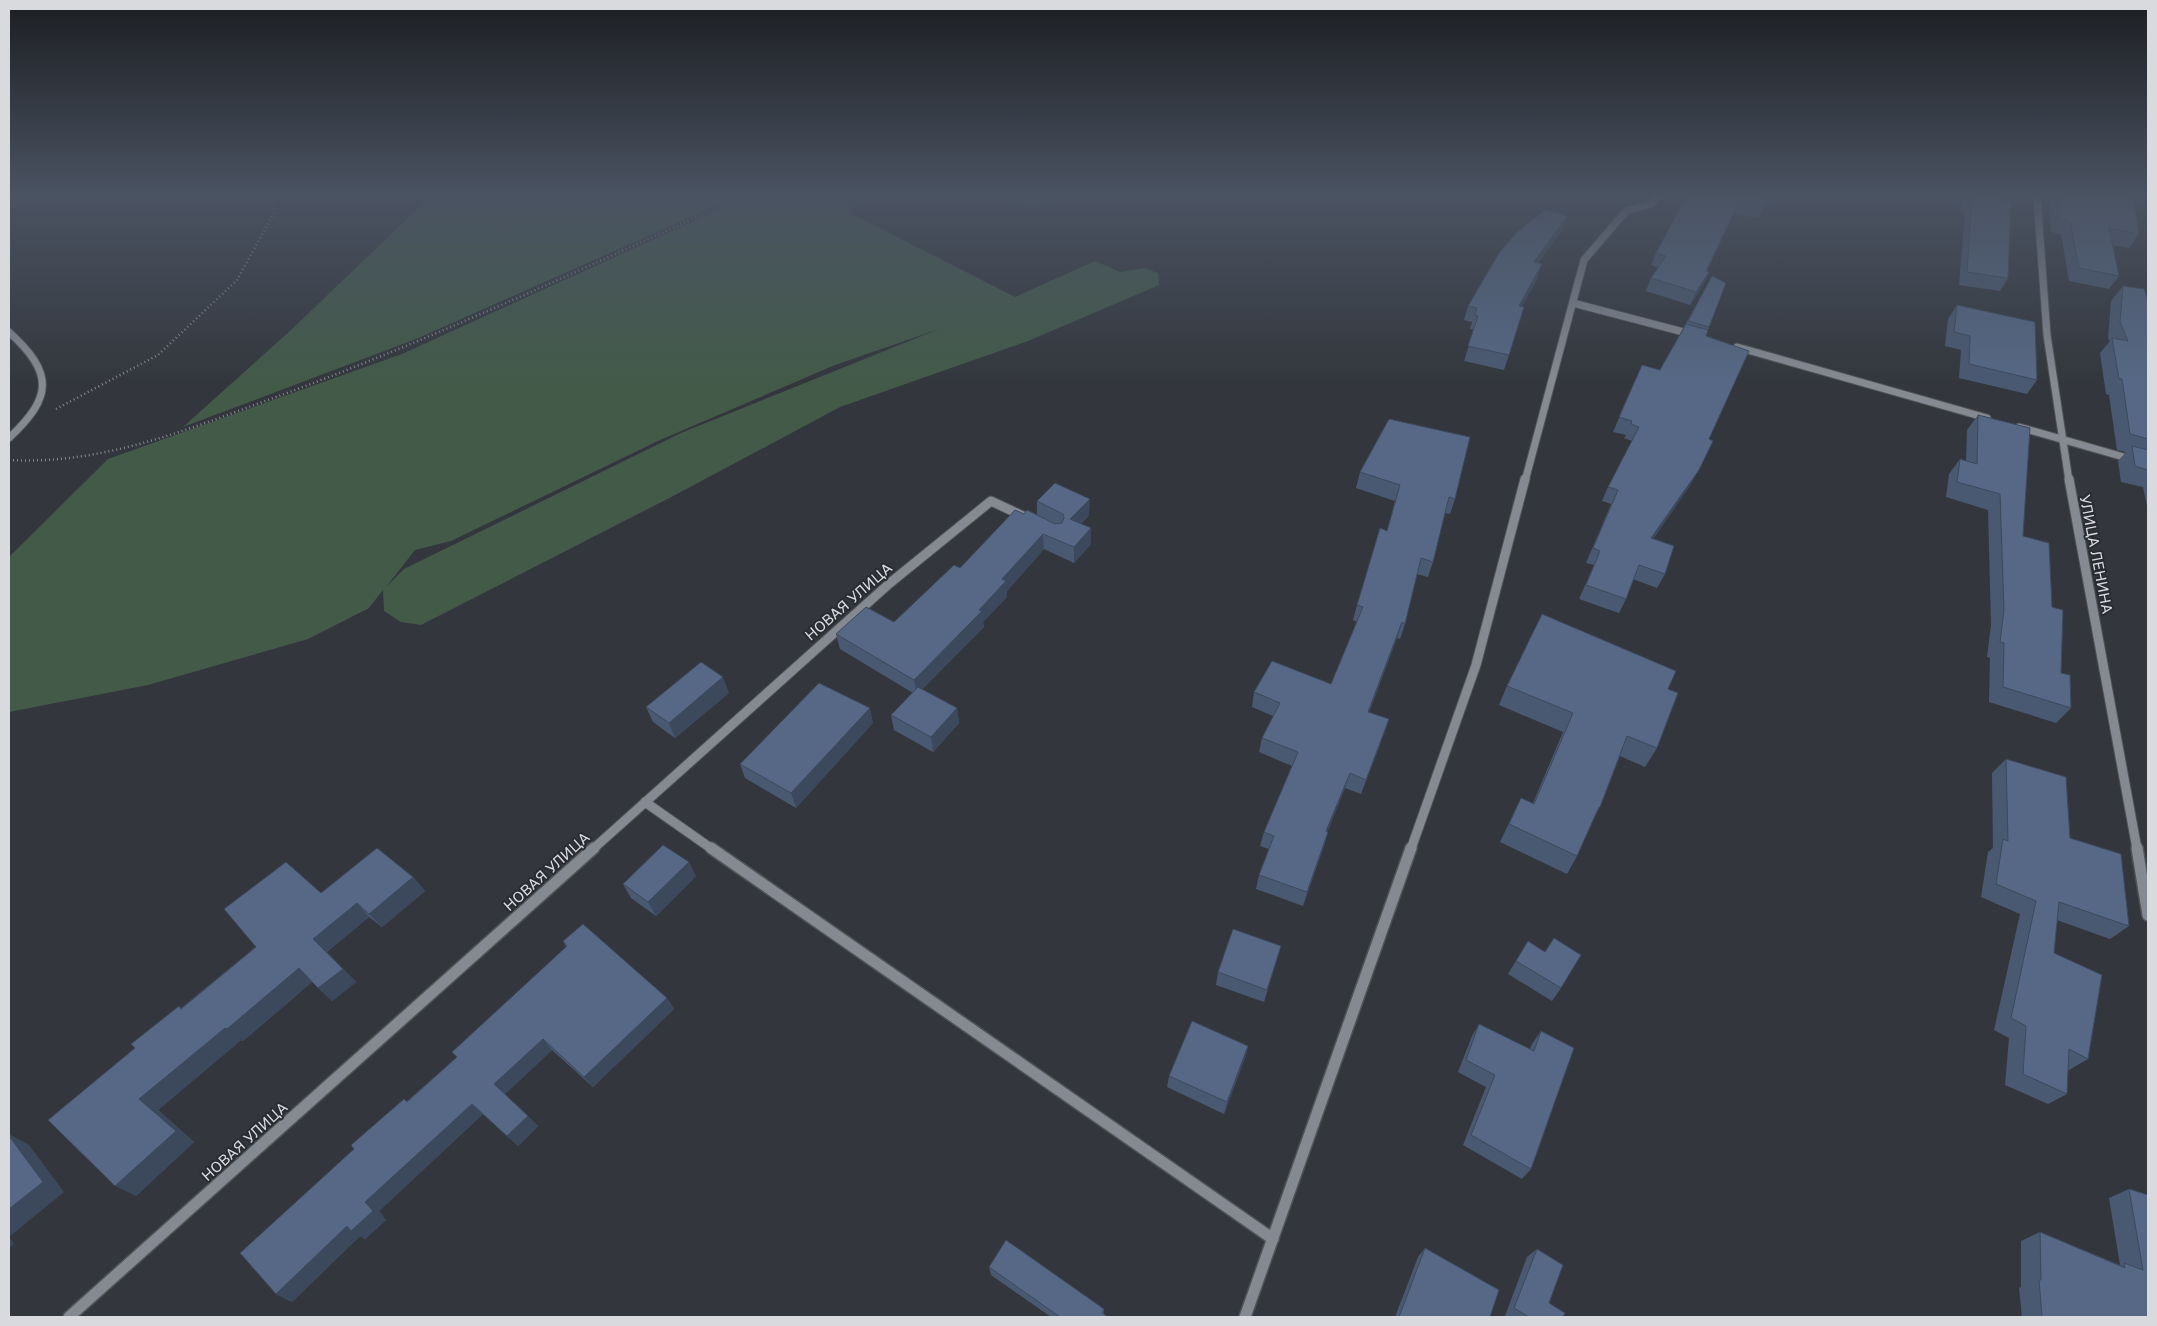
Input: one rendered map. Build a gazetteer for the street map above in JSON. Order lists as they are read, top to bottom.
{
  "streets": {
    "street": ["УЛИЦА ЛЕНИНА", "НОВАЯ УЛИЦА"]
  }
}
